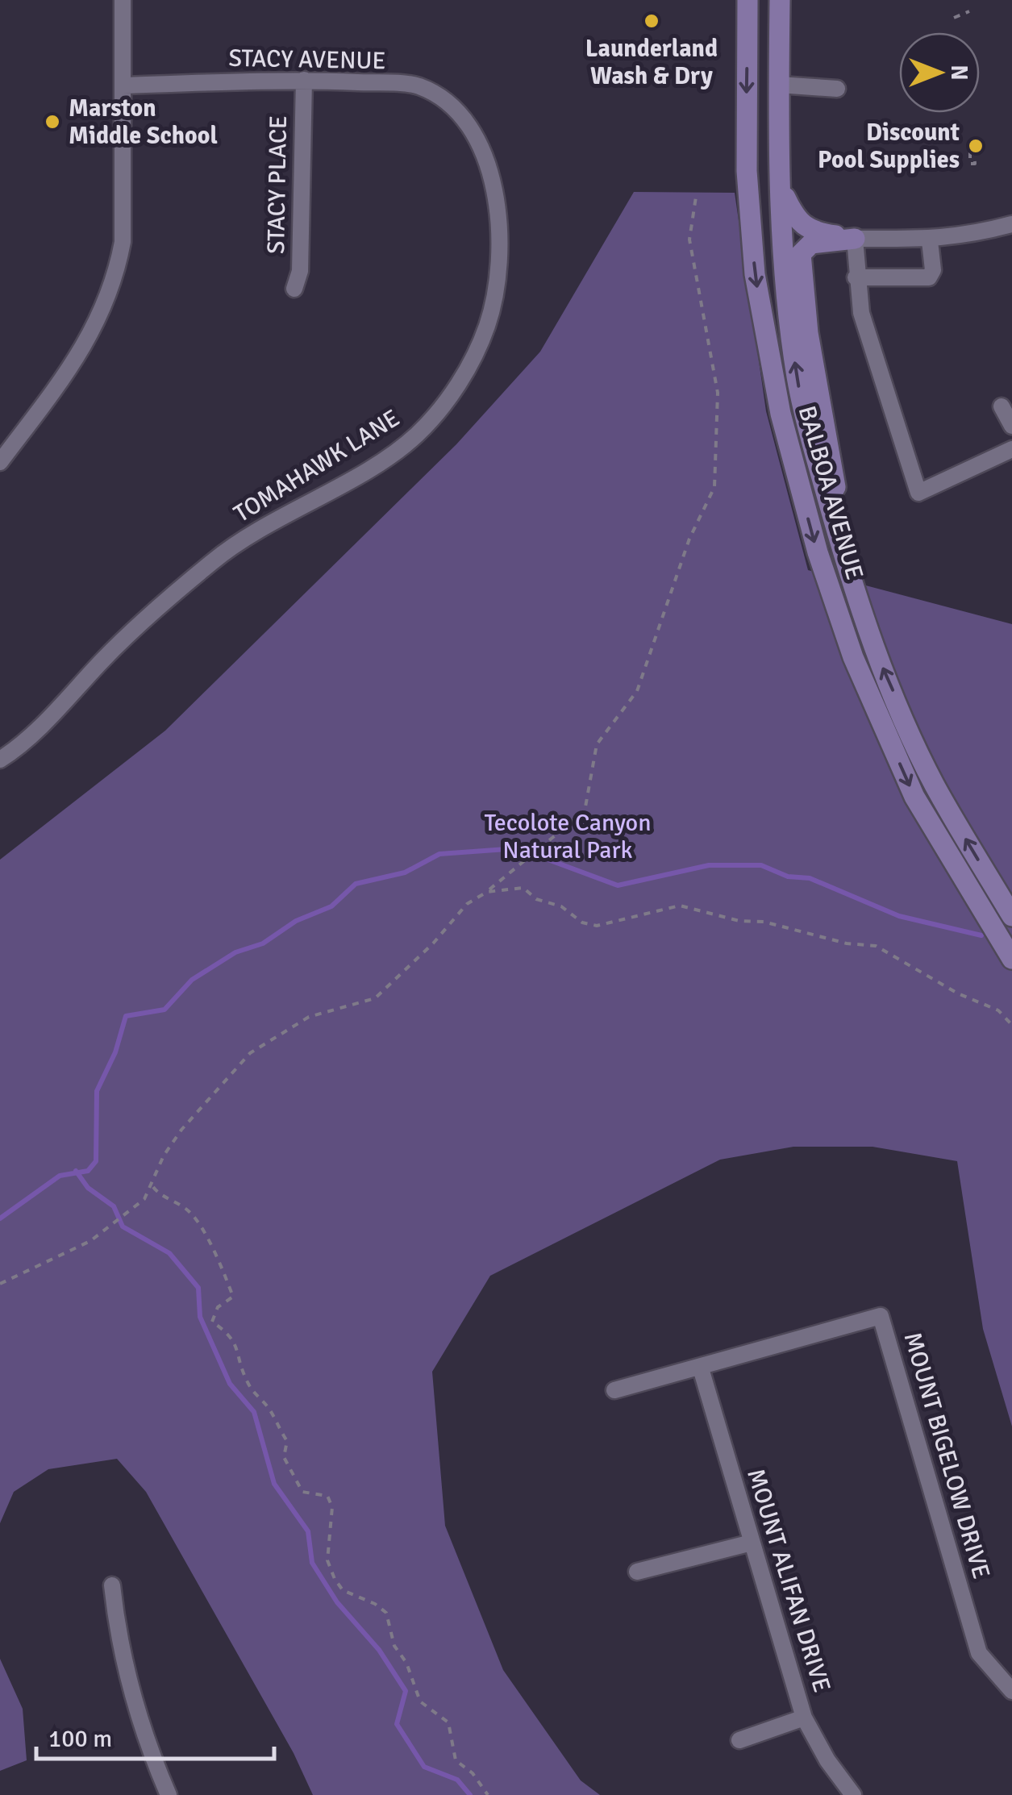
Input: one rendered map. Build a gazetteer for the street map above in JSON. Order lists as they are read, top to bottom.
{
  "streets": {
    "main road": ["BALBOA AVENUE"],
    "street": [
      "STACY AVENUE",
      "STACY PLACE",
      "TOMAHAWK LANE",
      "MOUNT BIGELOW DRIVE",
      "MOUNT ALIFAN DRIVE"
    ]
  },
  "crossings": [
    ["STACY AVENUE", "STACY PLACE"],
    ["STACY AVENUE", "TOMAHAWK LANE"],
    ["MOUNT BIGELOW DRIVE", "MOUNT ALIFAN DRIVE"]
  ],
  "parks": ["Tecolote Canyon Natural Park"],
  "places": ["Launderland Wash & Dry", "Marston Middle School", "Discount Pool Supplies"],
  "scale_bar": "100 m",
  "north": "right"
}
